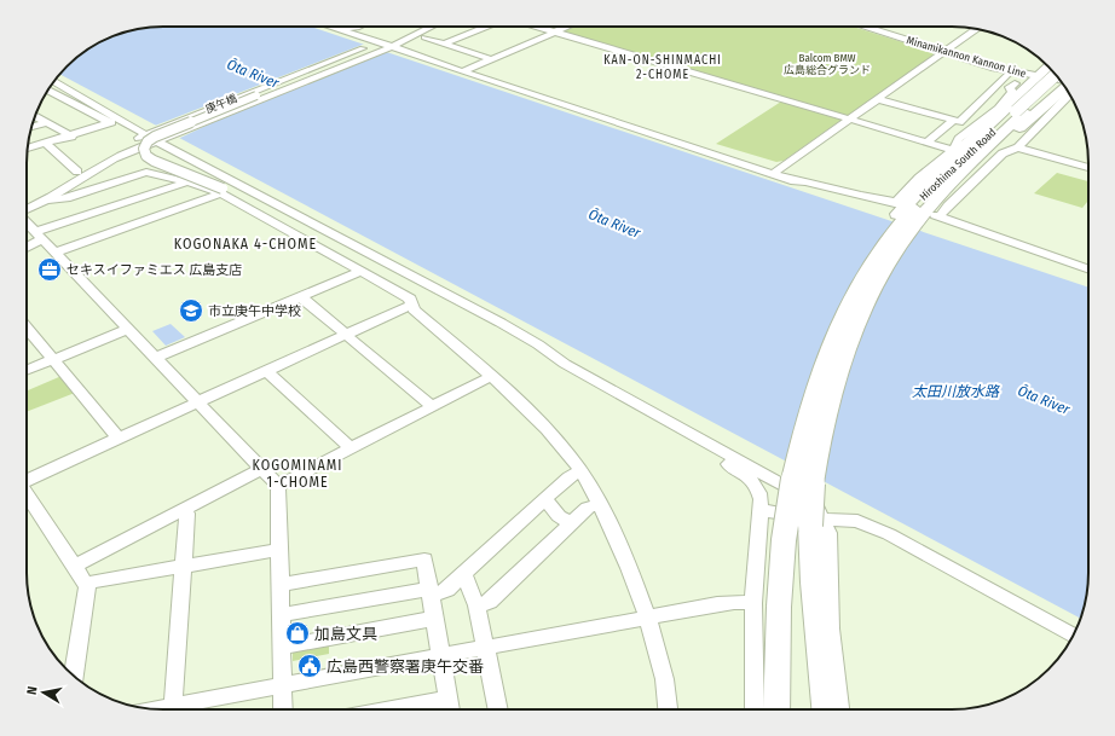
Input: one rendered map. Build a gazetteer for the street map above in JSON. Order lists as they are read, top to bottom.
{
  "streets": {
    "highway": ["Hiroshima South Road"],
    "main road": ["Minamikannon Kannon Line"],
    "street": ["庚午橋"]
  },
  "districts": ["KAN-ON-SHINMACHI 2-CHOME", "KOGONAKA 4-CHOME", "KOGOMINAMI 1-CHOME"],
  "water": ["Ōta River", "太田川放水路"],
  "parks": ["Balcom BMW 広島総合グランド"],
  "places": {
    "office": ["セキスイファミエス 広島支店"],
    "school or university": ["市立庚午中学校"],
    "shop": ["加島文具"],
    "public building": ["広島西警察署庚午交番"]
  },
  "north": "left"
}
